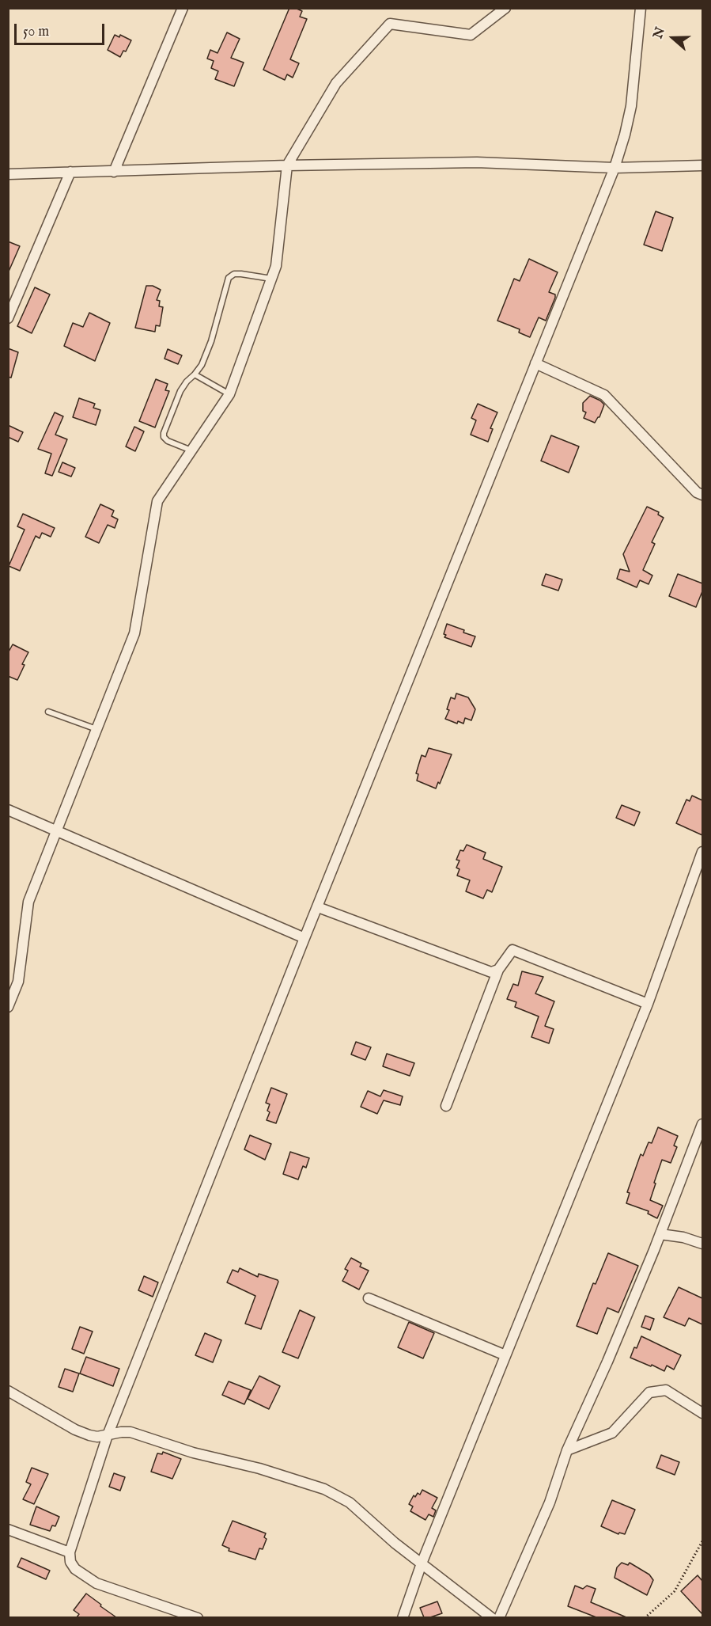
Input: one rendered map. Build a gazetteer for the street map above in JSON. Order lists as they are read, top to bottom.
{
  "scale_bar": "50 m",
  "north": "left"
}
